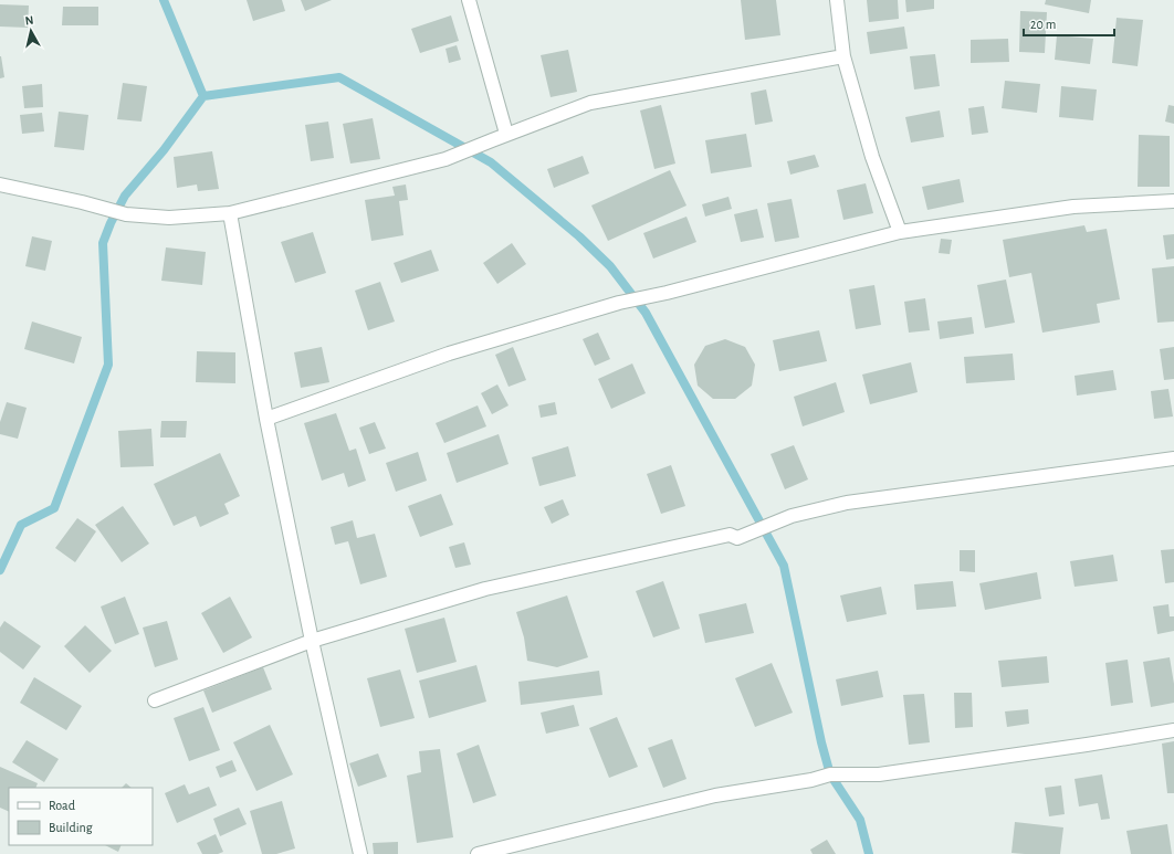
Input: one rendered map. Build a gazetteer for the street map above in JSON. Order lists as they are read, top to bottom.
{
  "legend": ["Road", "Building"],
  "scale_bar": "20 m",
  "north": "top"
}
